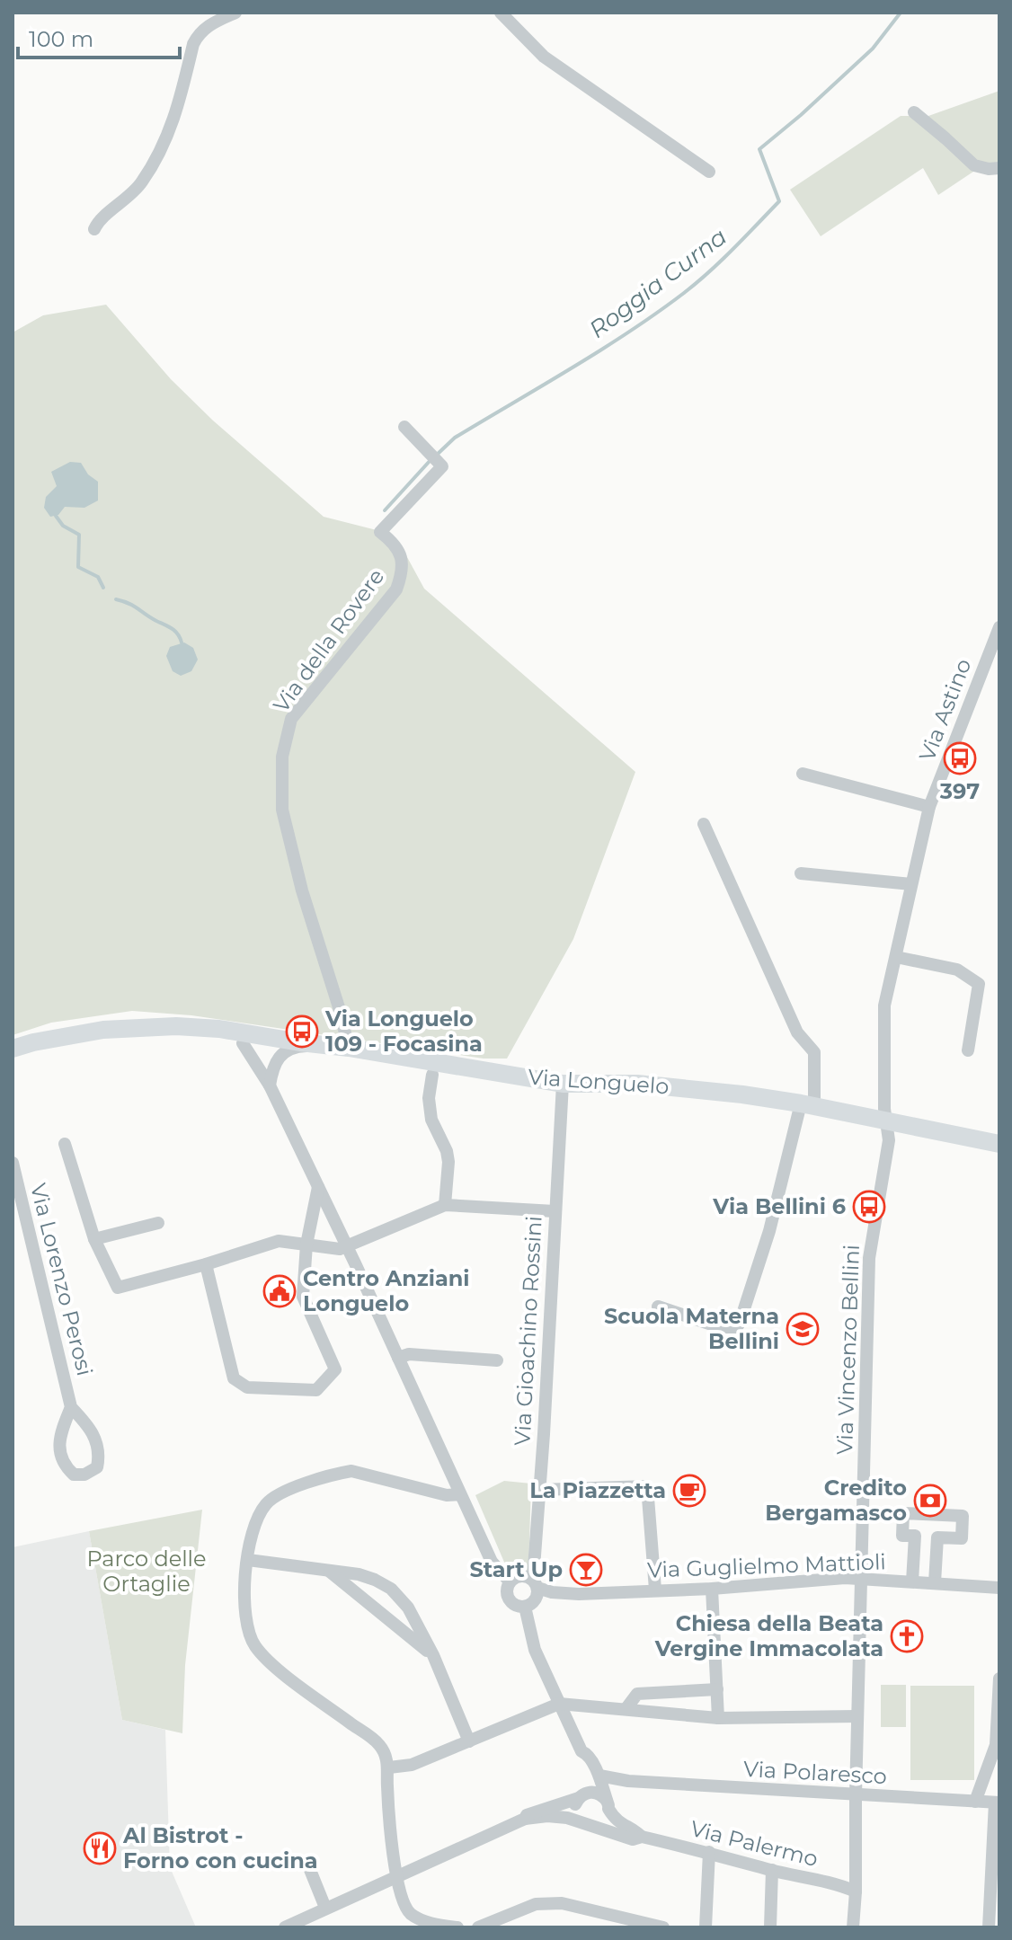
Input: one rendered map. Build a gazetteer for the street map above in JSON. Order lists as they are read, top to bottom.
{
  "streets": {
    "street": [
      "Via della Rovere",
      "Via Astino",
      "Via Longuelo",
      "Via Lorenzo Perosi",
      "Via Gioachino Rossini",
      "Via Vincenzo Bellini",
      "Via Guglielmo Mattioli",
      "Via Polaresco",
      "Via Palermo"
    ]
  },
  "crossings": [
    ["Via della Rovere", "Via Longuelo"],
    ["Via Astino", "Via Longuelo"],
    ["Via Astino", "Via Vincenzo Bellini"],
    ["Via Longuelo", "Via Gioachino Rossini"],
    ["Via Longuelo", "Via Vincenzo Bellini"],
    ["Via Gioachino Rossini", "Via Guglielmo Mattioli"],
    ["Via Vincenzo Bellini", "Via Guglielmo Mattioli"],
    ["Via Vincenzo Bellini", "Via Polaresco"],
    ["Via Vincenzo Bellini", "Via Palermo"]
  ],
  "water": ["Roggia Curna"],
  "parks": ["Parco delle Ortaglie"],
  "places": {
    "bus stop": ["397", "Via Longuelo 109 - Focasina", "Via Bellini 6"],
    "public building": ["Centro Anziani Longuelo"],
    "school or university": ["Scuola Materna Bellini"],
    "cafe": ["La Piazzetta"],
    "bank": ["Credito Bergamasco"],
    "bar": ["Start Up"],
    "church": ["Chiesa della Beata Vergine Immacolata"],
    "restaurant": ["Al Bistrot - Forno con cucina"]
  },
  "scale_bar": "100 m"
}
